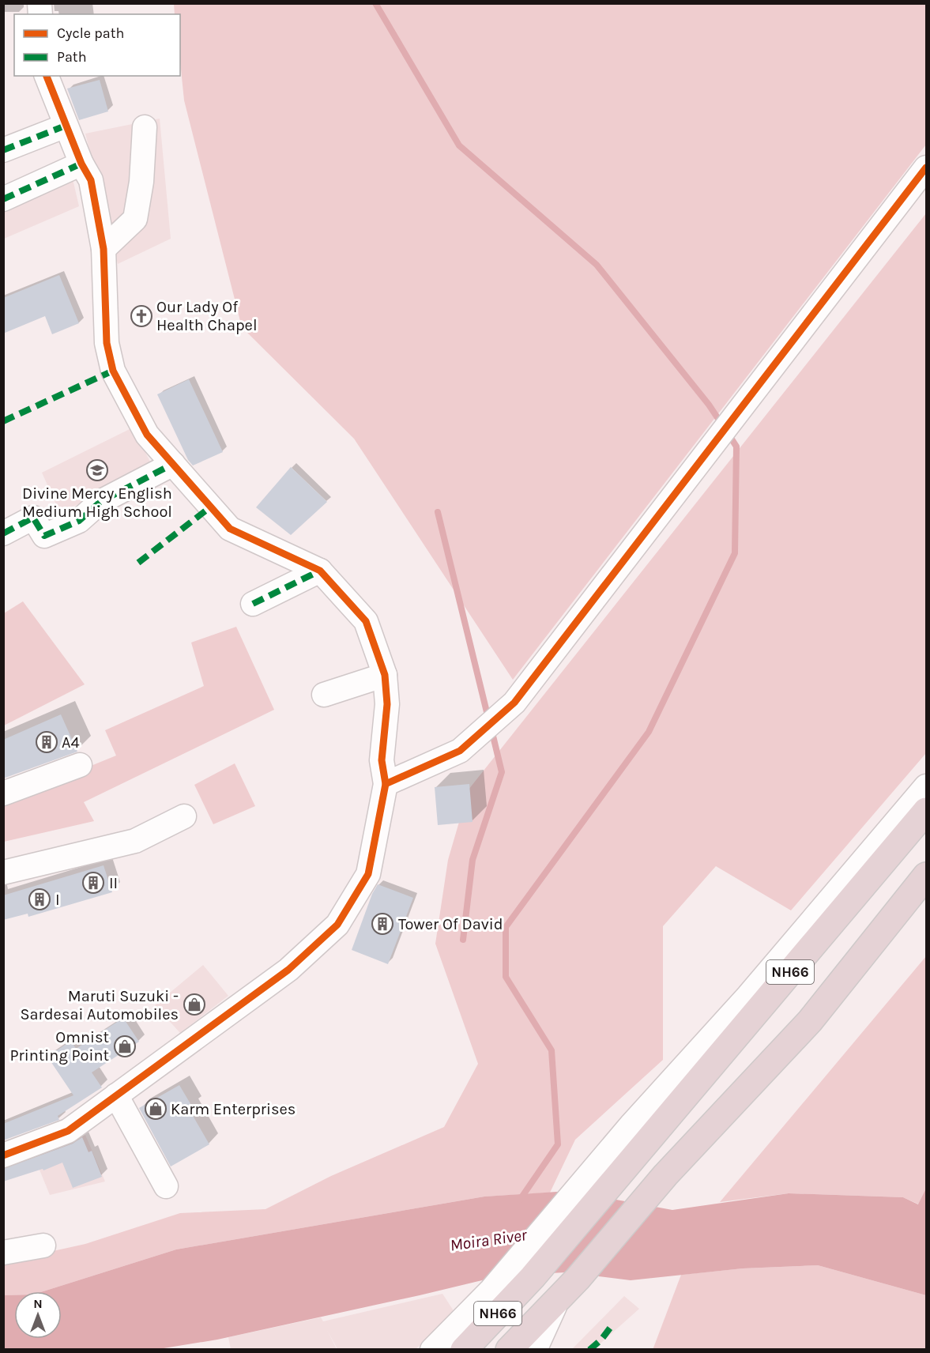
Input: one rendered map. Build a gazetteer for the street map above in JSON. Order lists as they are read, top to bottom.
{
  "streets": {
    "highway": ["NH66"]
  },
  "water": ["Moira River"],
  "places": {
    "church": ["Our Lady Of Health Chapel"],
    "school or university": ["Divine Mercy English Medium High School"],
    "building": [
      "A4",
      "II",
      "I",
      "Tower Of David"
    ],
    "shop": ["Maruti Suzuki - Sardesai Automobiles", "Omnist Printing Point", "Karm Enterprises"]
  },
  "legend": ["Cycle path", "Path"],
  "north": "top"
}
